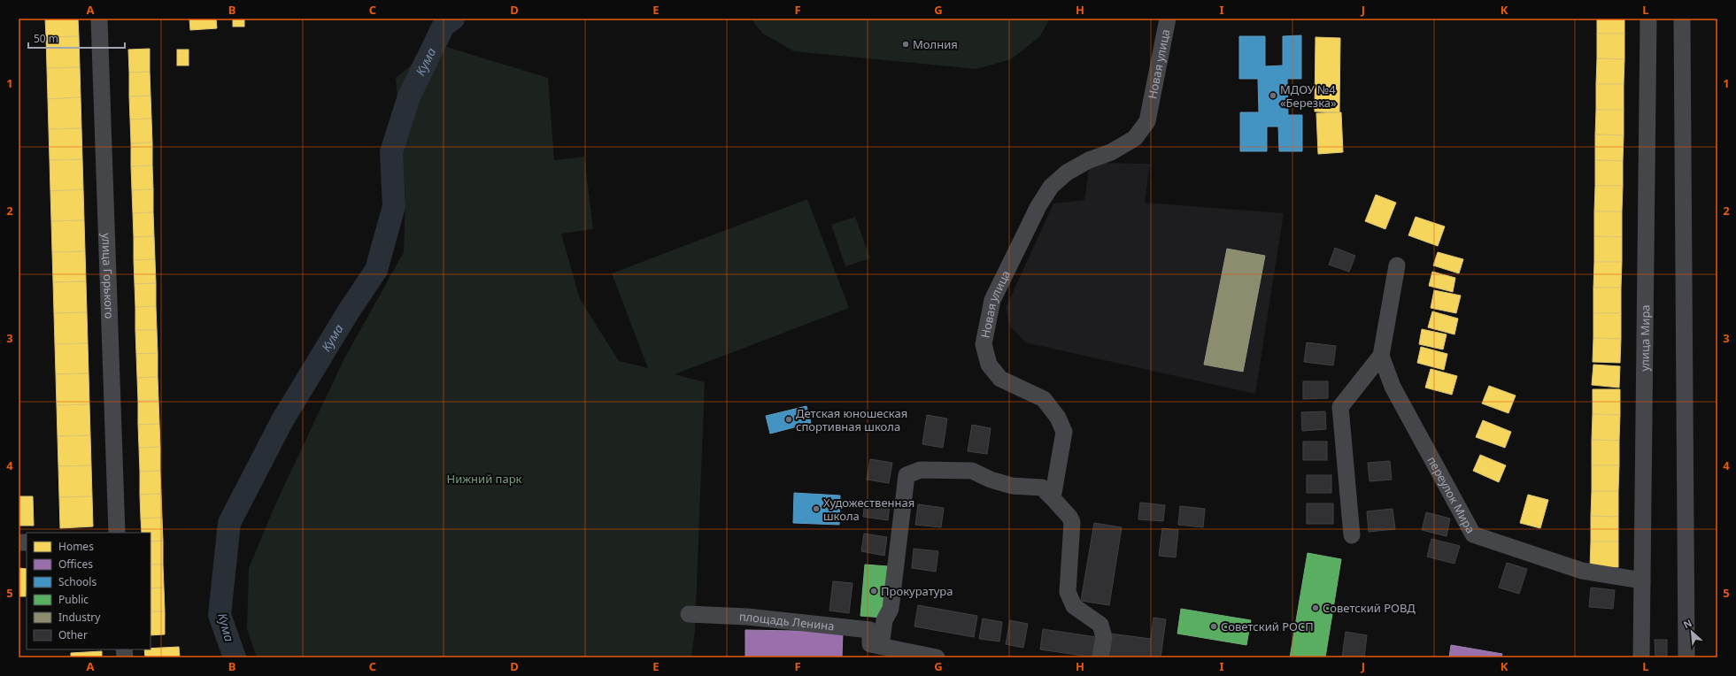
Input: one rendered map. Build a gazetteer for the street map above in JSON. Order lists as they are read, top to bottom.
{
  "streets": {
    "street": [
      "Новая улица",
      "улица Горького",
      "улица Мира",
      "переулок Мира",
      "площадь Ленина"
    ]
  },
  "crossings": [
    ["улица Мира", "переулок Мира"]
  ],
  "water": ["Кума"],
  "parks": ["Нижний парк"],
  "places": [
    "Молния",
    "МДОУ №4 «Березка»",
    "Детская юношеская спортивная школа",
    "Художественная школа",
    "Прокуратура",
    "Советский РОВД",
    "Советский РОСП"
  ],
  "legend": [
    "Homes",
    "Offices",
    "Schools",
    "Public",
    "Industry",
    "Other"
  ],
  "scale_bar": "50 m",
  "north": "top left",
  "grid": {
    "columns": [
      "A",
      "B",
      "C",
      "D",
      "E",
      "F",
      "G",
      "H",
      "I",
      "J",
      "K",
      "L"
    ],
    "rows": [
      "1",
      "2",
      "3",
      "4",
      "5"
    ]
  }
}
